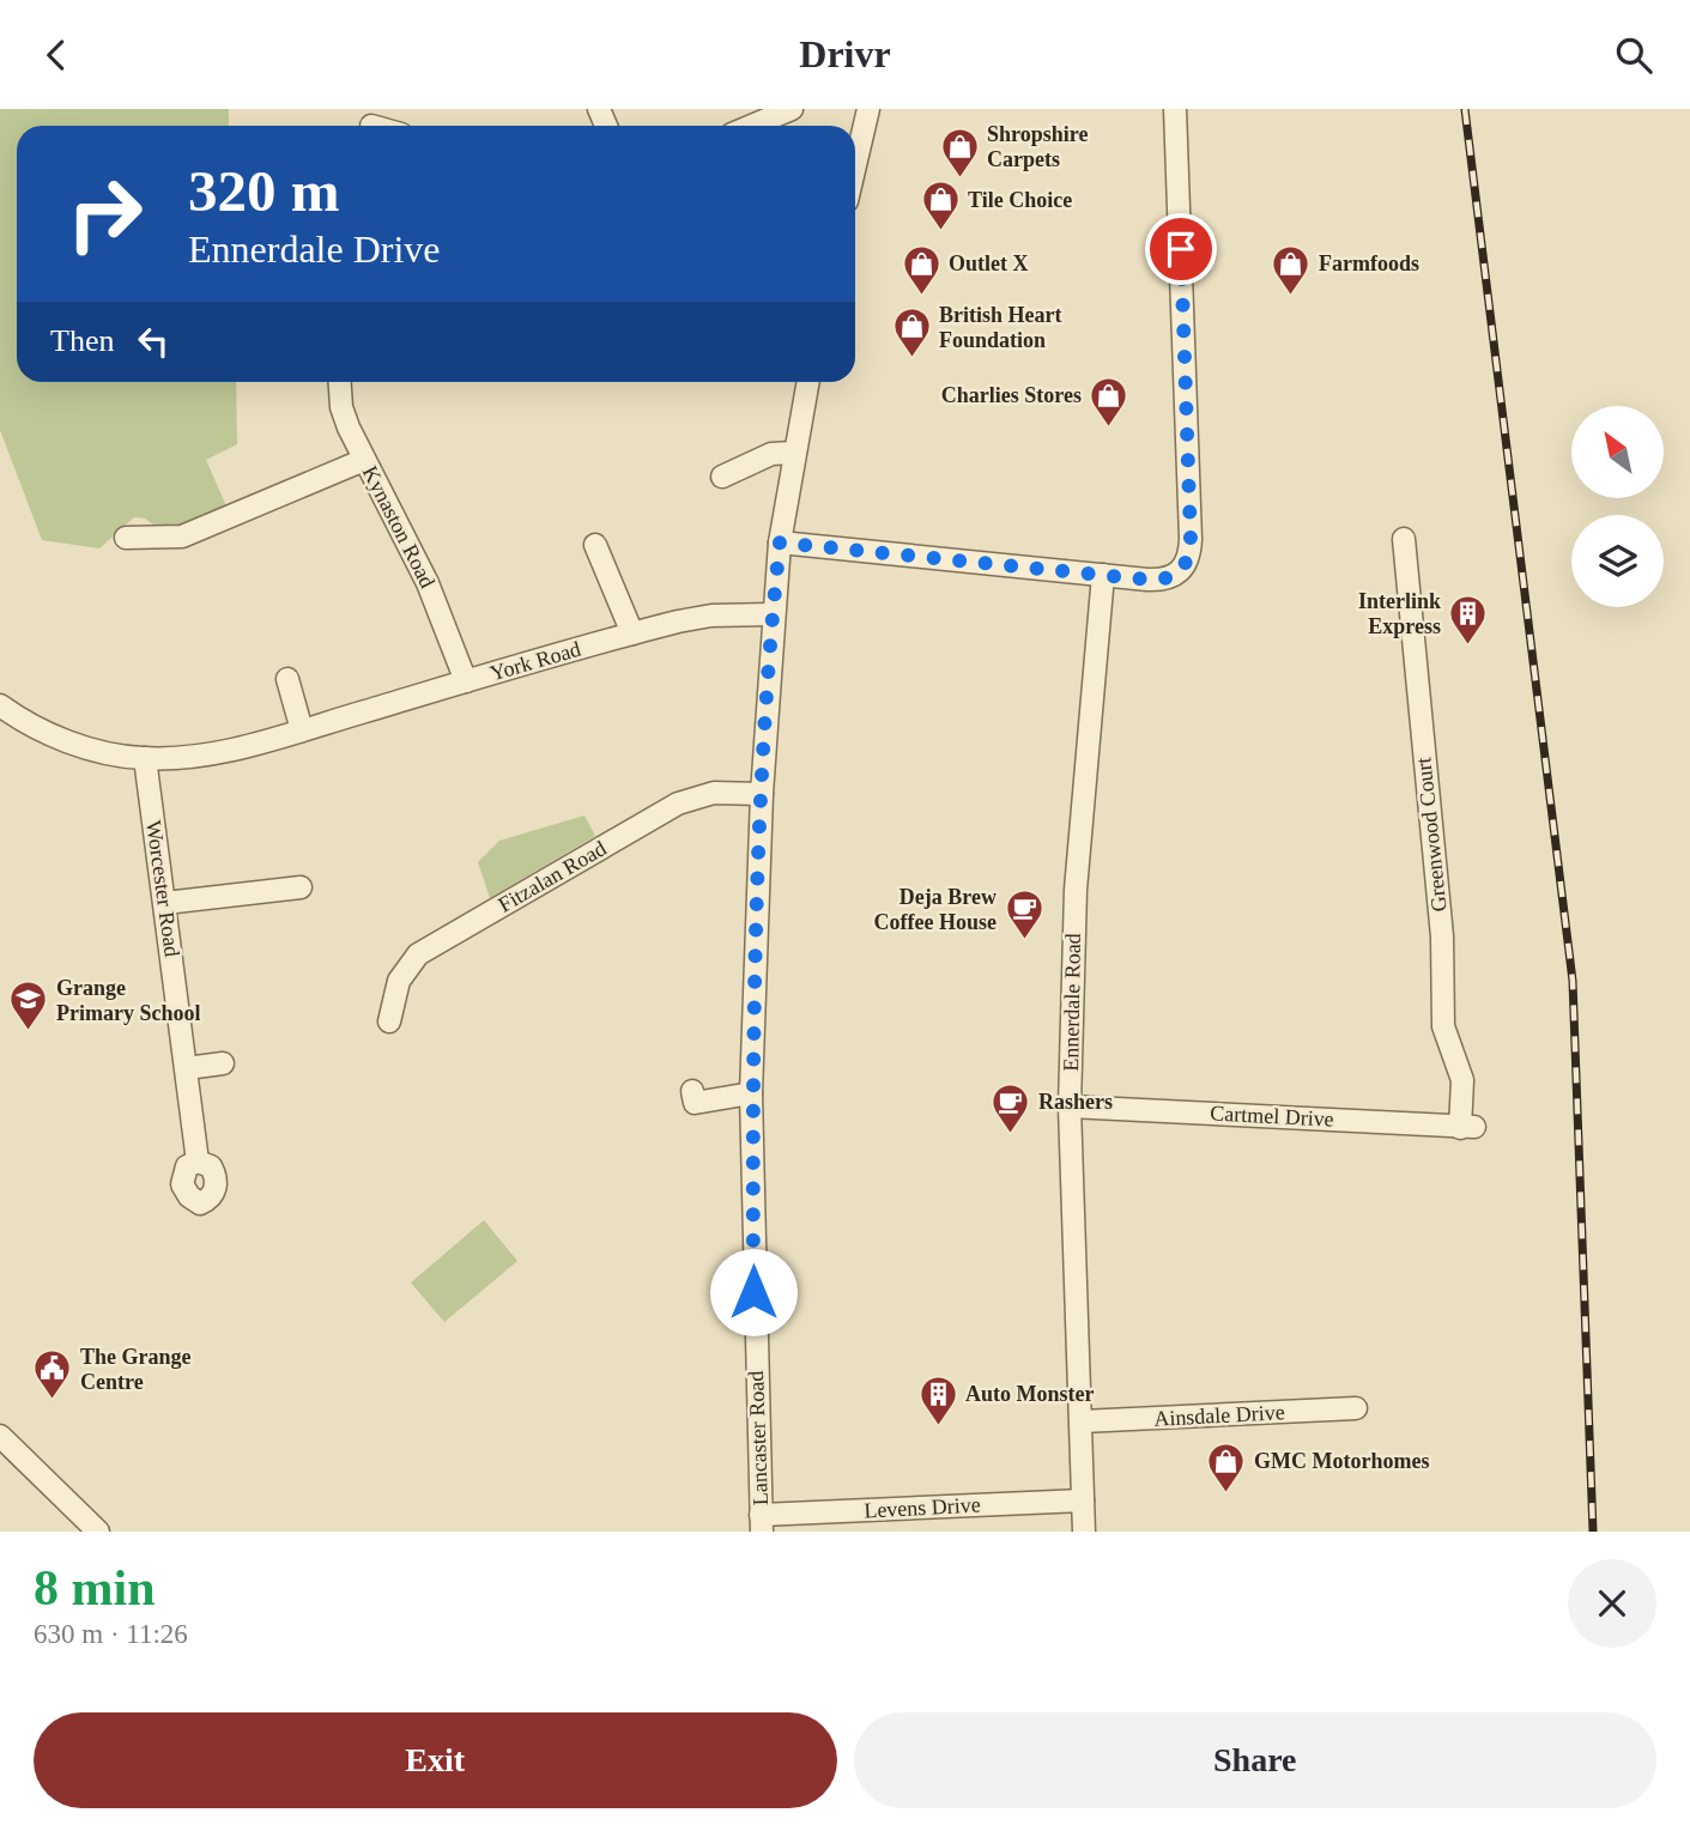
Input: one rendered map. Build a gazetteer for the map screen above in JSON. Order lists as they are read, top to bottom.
{
  "streets": {
    "street": [
      "Kynaston Road",
      "York Road",
      "Greenwood Court",
      "Fitzalan Road",
      "Worcester Road",
      "Ennerdale Road",
      "Cartmel Drive",
      "Ainsdale Drive",
      "Lancaster Road",
      "Levens Drive"
    ]
  },
  "crossings": [
    ["Kynaston Road", "York Road"],
    ["York Road", "Worcester Road"],
    ["York Road", "Lancaster Road"],
    ["Greenwood Court", "Cartmel Drive"],
    ["Fitzalan Road", "Lancaster Road"],
    ["Ennerdale Road", "Cartmel Drive"],
    ["Ennerdale Road", "Ainsdale Drive"],
    ["Ennerdale Road", "Levens Drive"],
    ["Lancaster Road", "Levens Drive"]
  ],
  "places": {
    "shop": [
      "Shropshire Carpets",
      "Tile Choice",
      "Outlet X",
      "Farmfoods",
      "British Heart Foundation",
      "Charlies Stores",
      "GMC Motorhomes"
    ],
    "building": ["Interlink Express", "Auto Monster"],
    "cafe": ["Deja Brew Coffee House", "Rashers"],
    "school or university": ["Grange Primary School"],
    "public building": ["The Grange Centre"]
  },
  "north": "top left",
  "page": {
    "header": "Drivr",
    "turn": ["320 m", "Ennerdale Drive"],
    "then": "Then",
    "heading": ["8 min", "630 m · 11:26"],
    "buttons": ["Exit", "Share"]
  }
}
